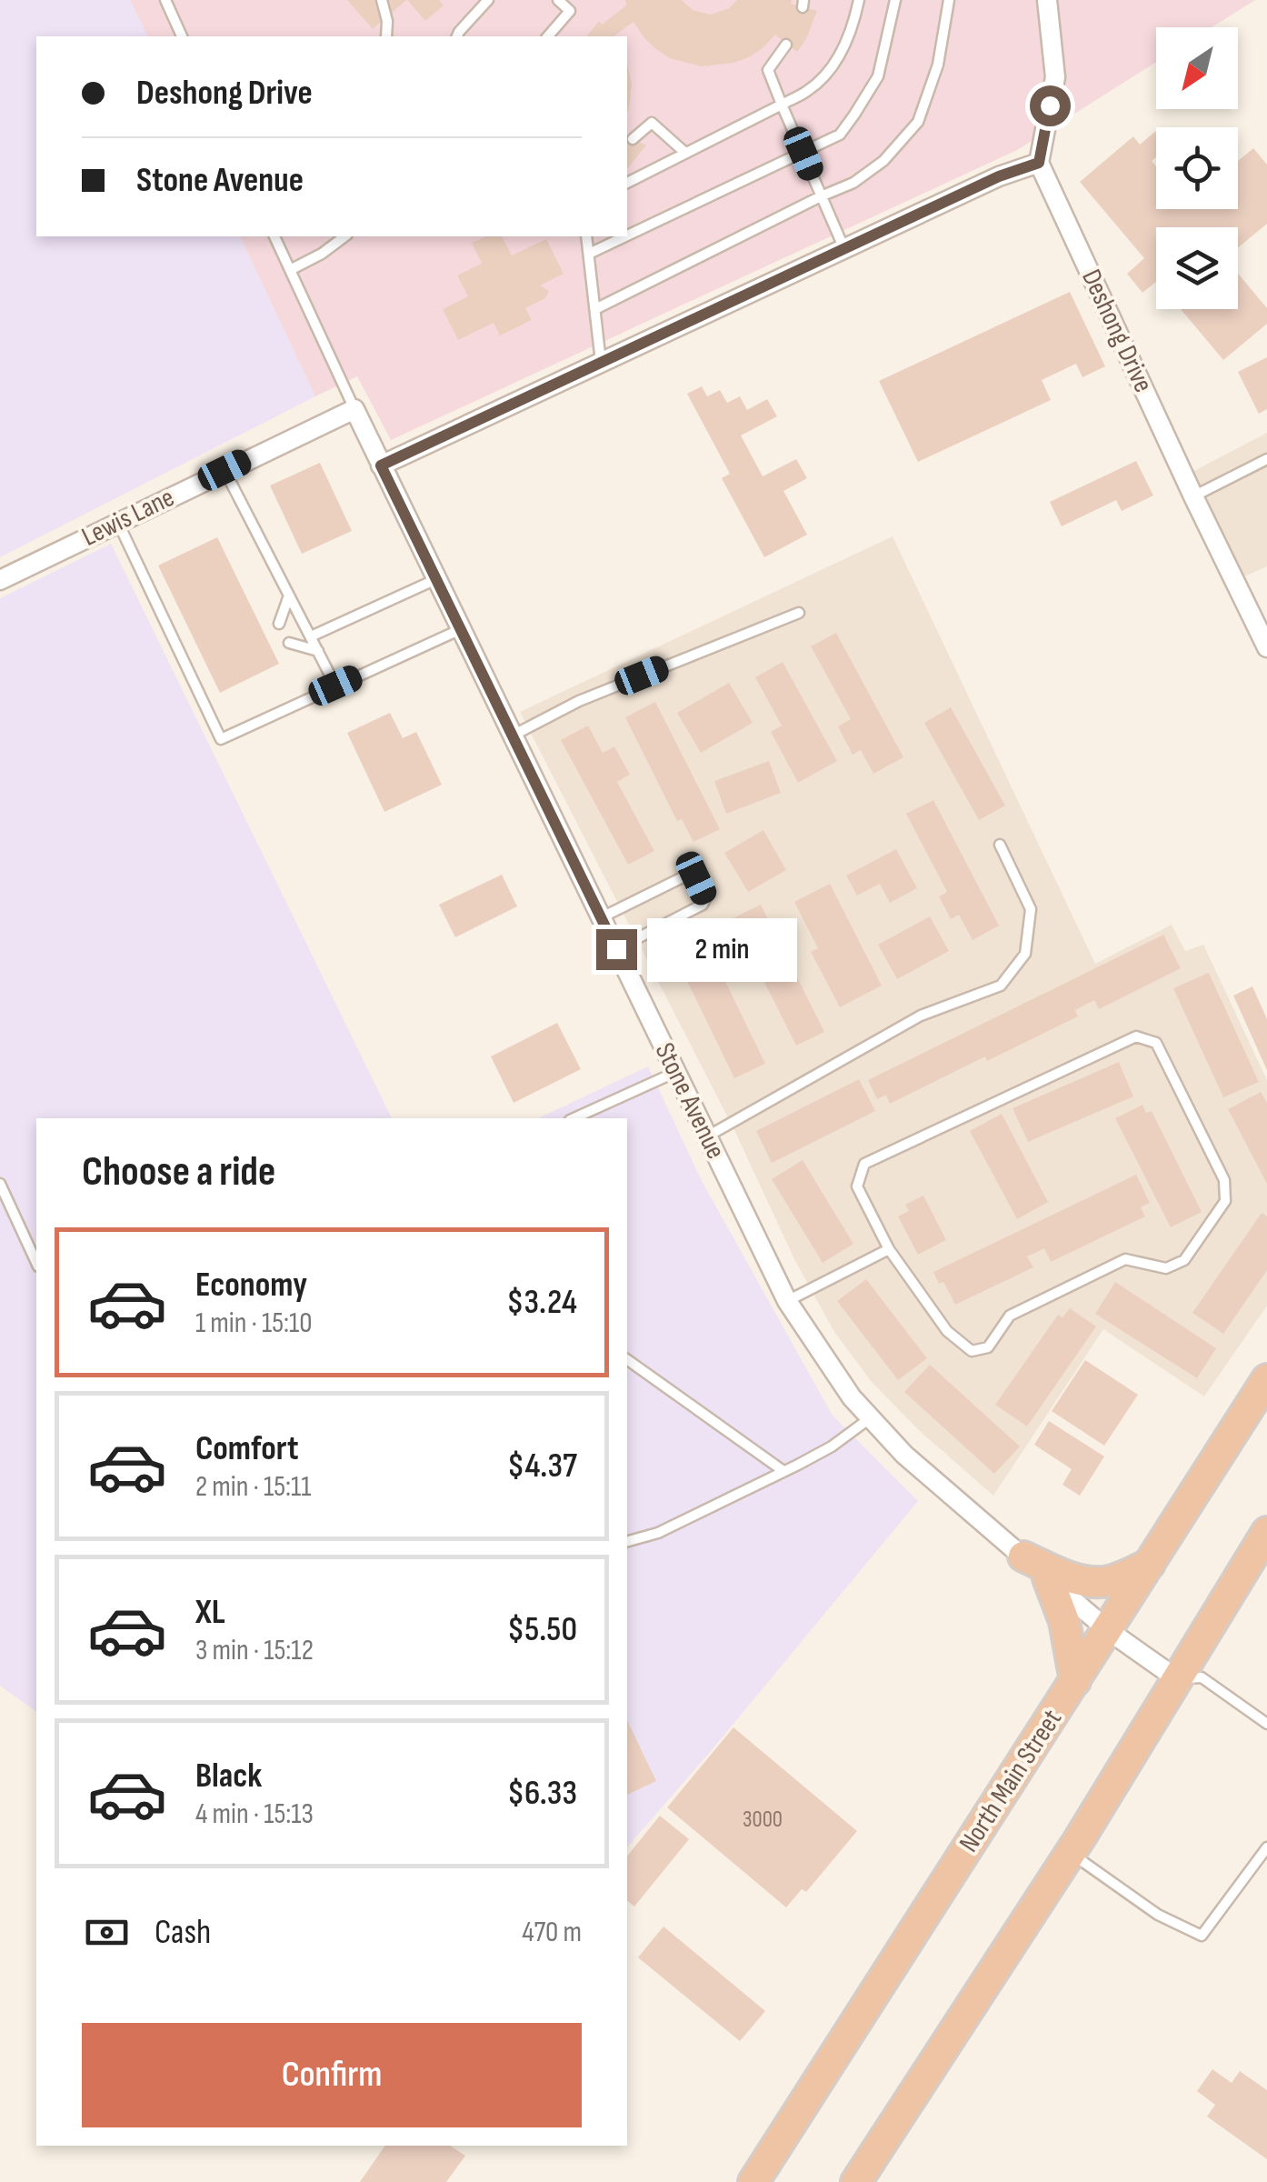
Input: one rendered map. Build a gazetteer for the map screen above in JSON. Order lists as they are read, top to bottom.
{
  "streets": {
    "highway": ["North Main Street"],
    "street": ["Deshong Drive", "Lewis Lane", "Stone Avenue"]
  },
  "crossings": [
    ["Lewis Lane", "Stone Avenue"],
    ["Stone Avenue", "North Main Street"]
  ],
  "house_numbers": ["3000"],
  "north": "bottom left",
  "page": {
    "banner": ["Deshong Drive", "Stone Avenue"],
    "bubble": "2 min",
    "heading": "Choose a ride",
    "list": [
      {
        "name": "Economy",
        "note": "1 min · 15:10",
        "value": "$3.24"
      },
      {
        "name": "Comfort",
        "note": "2 min · 15:11",
        "value": "$4.37"
      },
      {
        "name": "XL",
        "note": "3 min · 15:12",
        "value": "$5.50"
      },
      {
        "name": "Black",
        "note": "4 min · 15:13",
        "value": "$6.33"
      }
    ],
    "pay": ["Cash", "470 m"],
    "buttons": "Confirm"
  }
}
